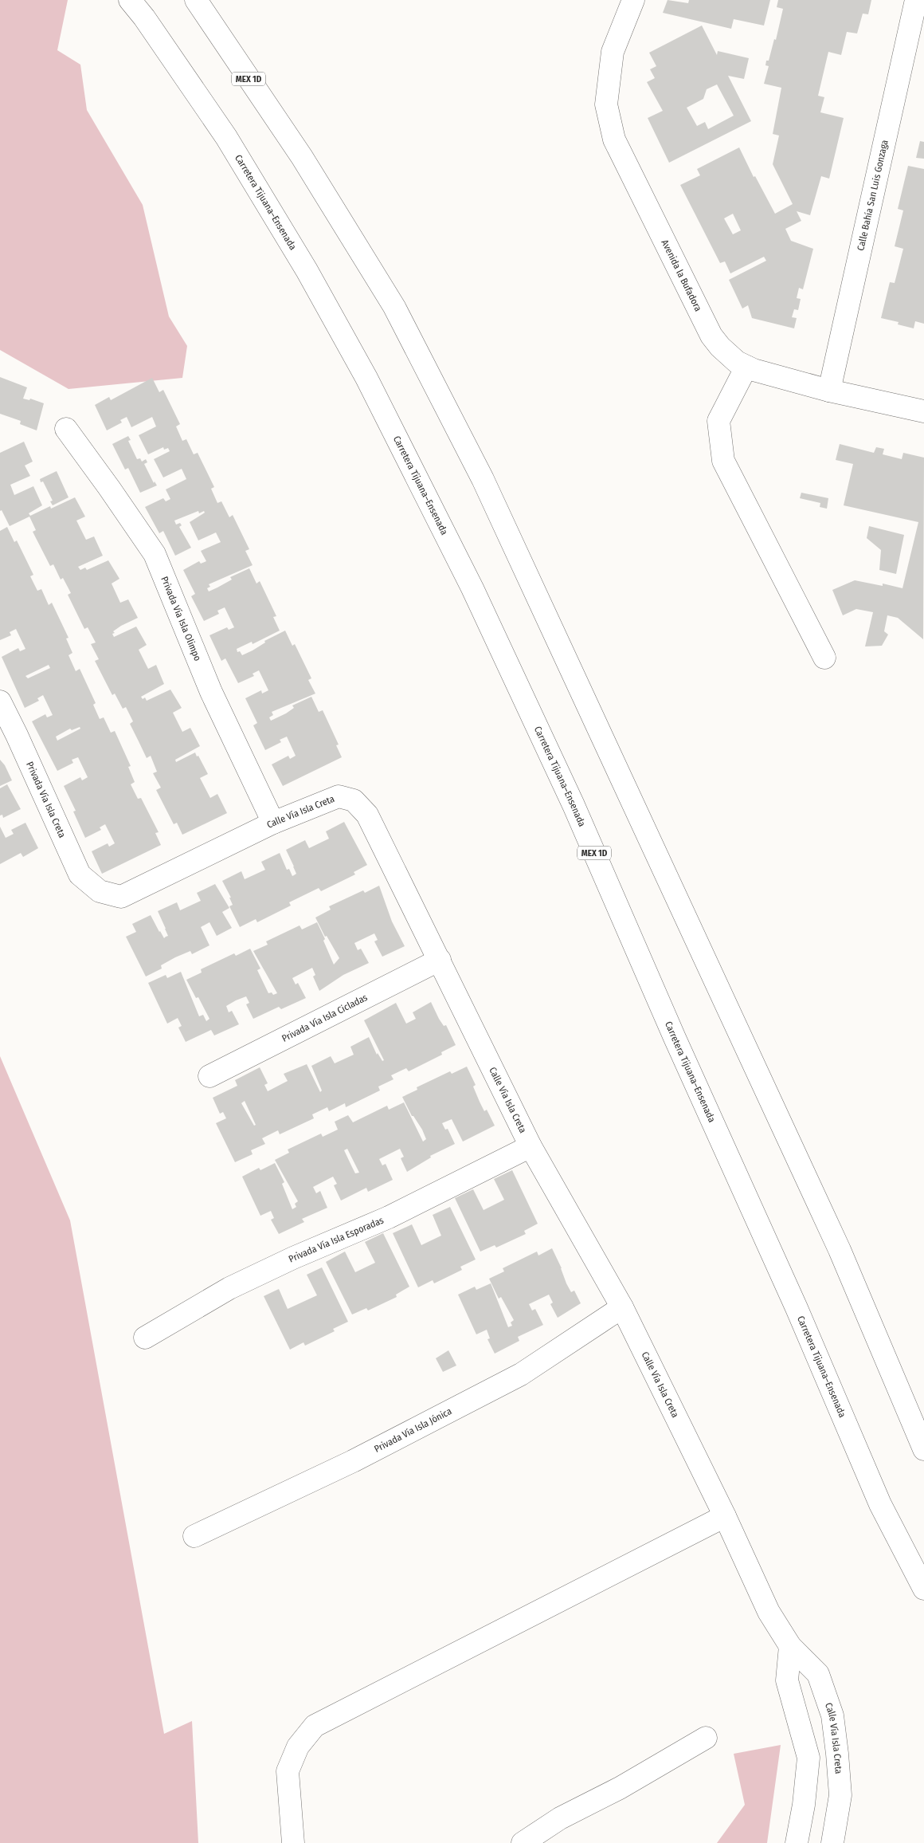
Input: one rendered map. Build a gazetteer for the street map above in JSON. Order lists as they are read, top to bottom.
{
  "streets": {
    "main road": [
      "MEX 1D",
      "Calle Bahía San Luis Gonzaga",
      "Carretera Tijuana–Ensenada",
      "Avenida la Bufadora",
      "Privada Vía Isla Olimpo",
      "Privada Vía Isla Creta",
      "Calle Vía Isla Creta",
      "Privada Vía Isla Cicladas",
      "Privada Vía Isla Esporadas",
      "Privada Vía Isla Jónica"
    ]
  },
  "crossings": [
    ["Calle Bahía San Luis Gonzaga", "Avenida la Bufadora"],
    ["Privada Vía Isla Olimpo", "Calle Vía Isla Creta"],
    ["Privada Vía Isla Creta", "Calle Vía Isla Creta"],
    ["Calle Vía Isla Creta", "Privada Vía Isla Cicladas"],
    ["Calle Vía Isla Creta", "Privada Vía Isla Esporadas"],
    ["Calle Vía Isla Creta", "Privada Vía Isla Jónica"]
  ]
}
